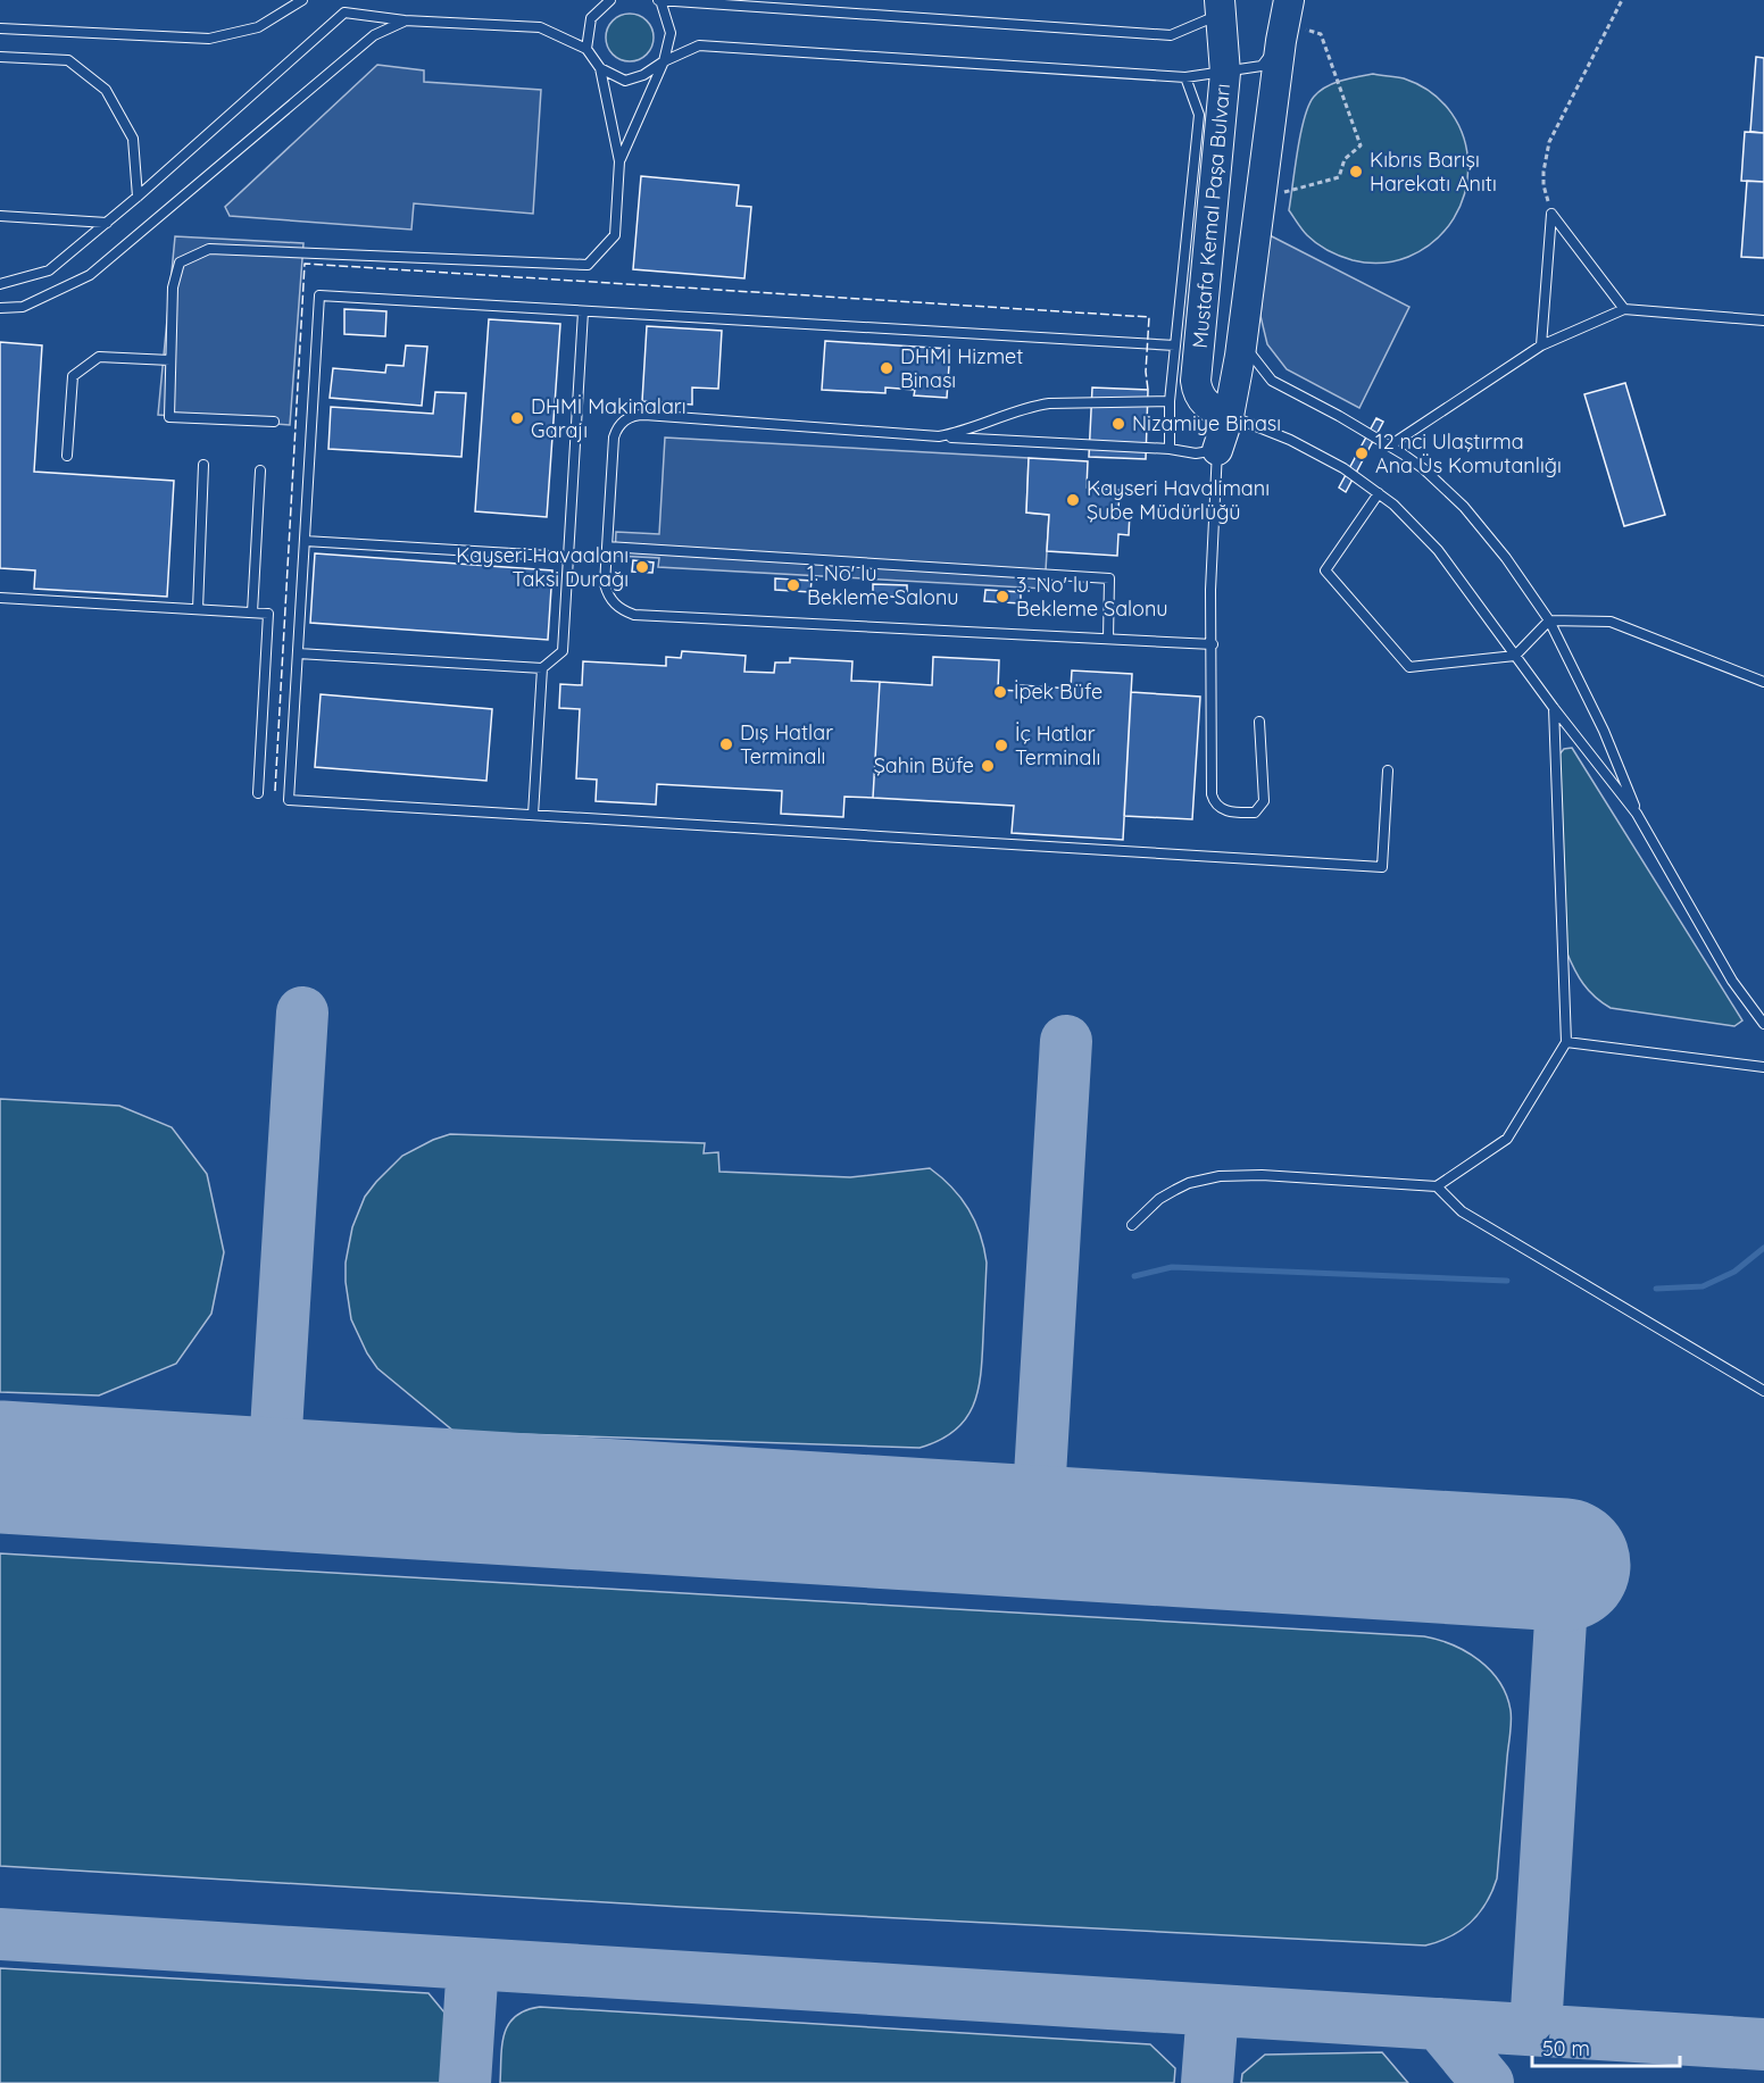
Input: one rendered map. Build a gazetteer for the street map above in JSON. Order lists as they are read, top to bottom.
{
  "streets": {
    "main road": ["Mustafa Kemal Paşa Bulvarı"]
  },
  "places": [
    "Kıbrıs Barışı Harekatı Anıtı",
    "DHMİ Hizmet Binası",
    "DHMİ Makinaları Garajı",
    "Nizamiye Binası",
    "12 nci Ulaştırma Ana Üs Komutanlığı",
    "Kayseri Havalimanı Şube Müdürlüğü",
    "Kayseri Havaalanı Taksi Durağı",
    "1. No' lu Bekleme Salonu",
    "3. No' lu Bekleme Salonu",
    "İpek Büfe",
    "Dış Hatlar Terminalı",
    "İç Hatlar Terminalı",
    "Şahin Büfe"
  ],
  "scale_bar": "50 m"
}
